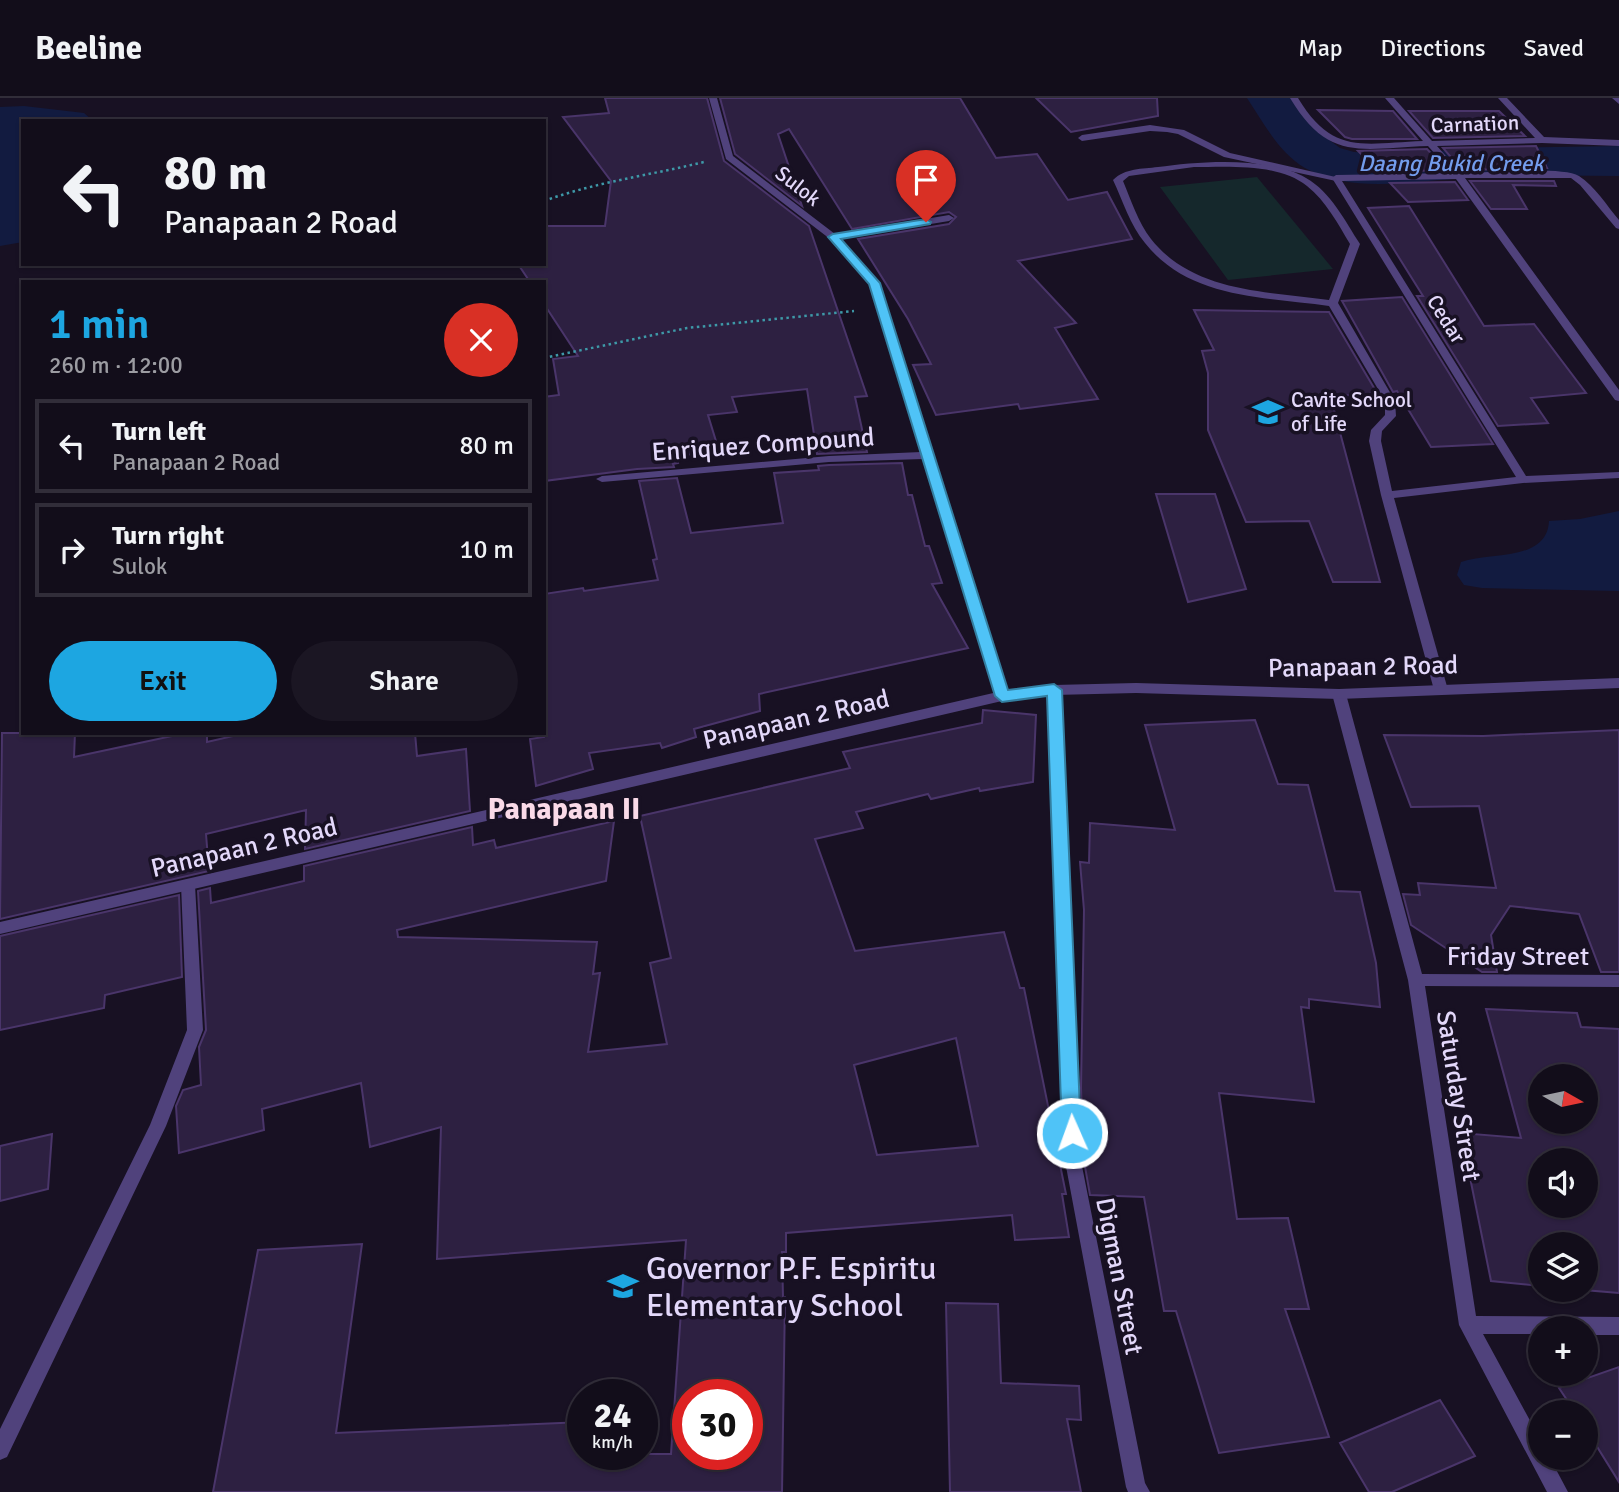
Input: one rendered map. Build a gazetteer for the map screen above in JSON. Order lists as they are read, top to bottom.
{
  "streets": {
    "street": [
      "Carnation",
      "Sulok",
      "Cedar",
      "Enriquez Compound",
      "Panapaan 2 Road",
      "Friday Street",
      "Saturday Street",
      "Digman Street"
    ]
  },
  "crossings": [
    ["Sulok", "Enriquez Compound"],
    ["Sulok", "Panapaan 2 Road"],
    ["Panapaan 2 Road", "Saturday Street"],
    ["Panapaan 2 Road", "Digman Street"],
    ["Friday Street", "Saturday Street"]
  ],
  "districts": ["Panapaan II"],
  "water": ["Daang Bukid Creek"],
  "places": {
    "school or university": ["Cavite School of Life", "Governor P.F. Espiritu Elementary School"]
  },
  "north": "right",
  "page": {
    "header": "Beeline",
    "nav": ["Map", "Directions", "Saved"],
    "turn": ["80 m", "Panapaan 2 Road"],
    "heading": ["1 min", "260 m · 12:00"],
    "list": [
      {
        "name": "Turn left",
        "note": "Panapaan 2 Road",
        "value": "80 m"
      },
      {
        "name": "Turn right",
        "note": "Sulok",
        "value": "10 m"
      }
    ],
    "buttons": ["Exit", "Share"],
    "map_buttons": ["+", "−"],
    "speed": "24 km/h",
    "limit": "30"
  }
}
